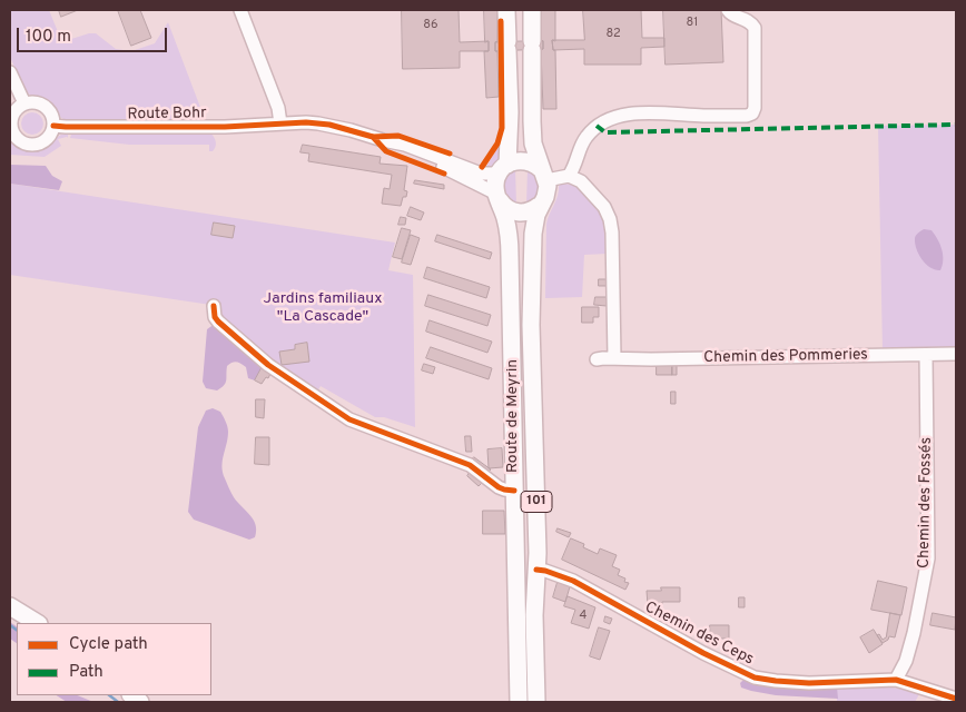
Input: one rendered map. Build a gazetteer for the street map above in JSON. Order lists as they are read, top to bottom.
{
  "streets": {
    "main road": ["Route de Meyrin", "101"],
    "street": [
      "Route Bohr",
      "Chemin des Pommeries",
      "Chemin des Fossés",
      "Chemin des Ceps"
    ]
  },
  "crossings": [
    ["Chemin des Pommeries", "Chemin des Fossés"],
    ["Route de Meyrin", "Chemin des Ceps"],
    ["Chemin des Fossés", "Chemin des Ceps"]
  ],
  "parks": ["Jardins familiaux \"La Cascade\""],
  "house_numbers": [
    "81",
    "86",
    "82",
    "4"
  ],
  "legend": ["Cycle path", "Path"],
  "scale_bar": "100 m"
}
